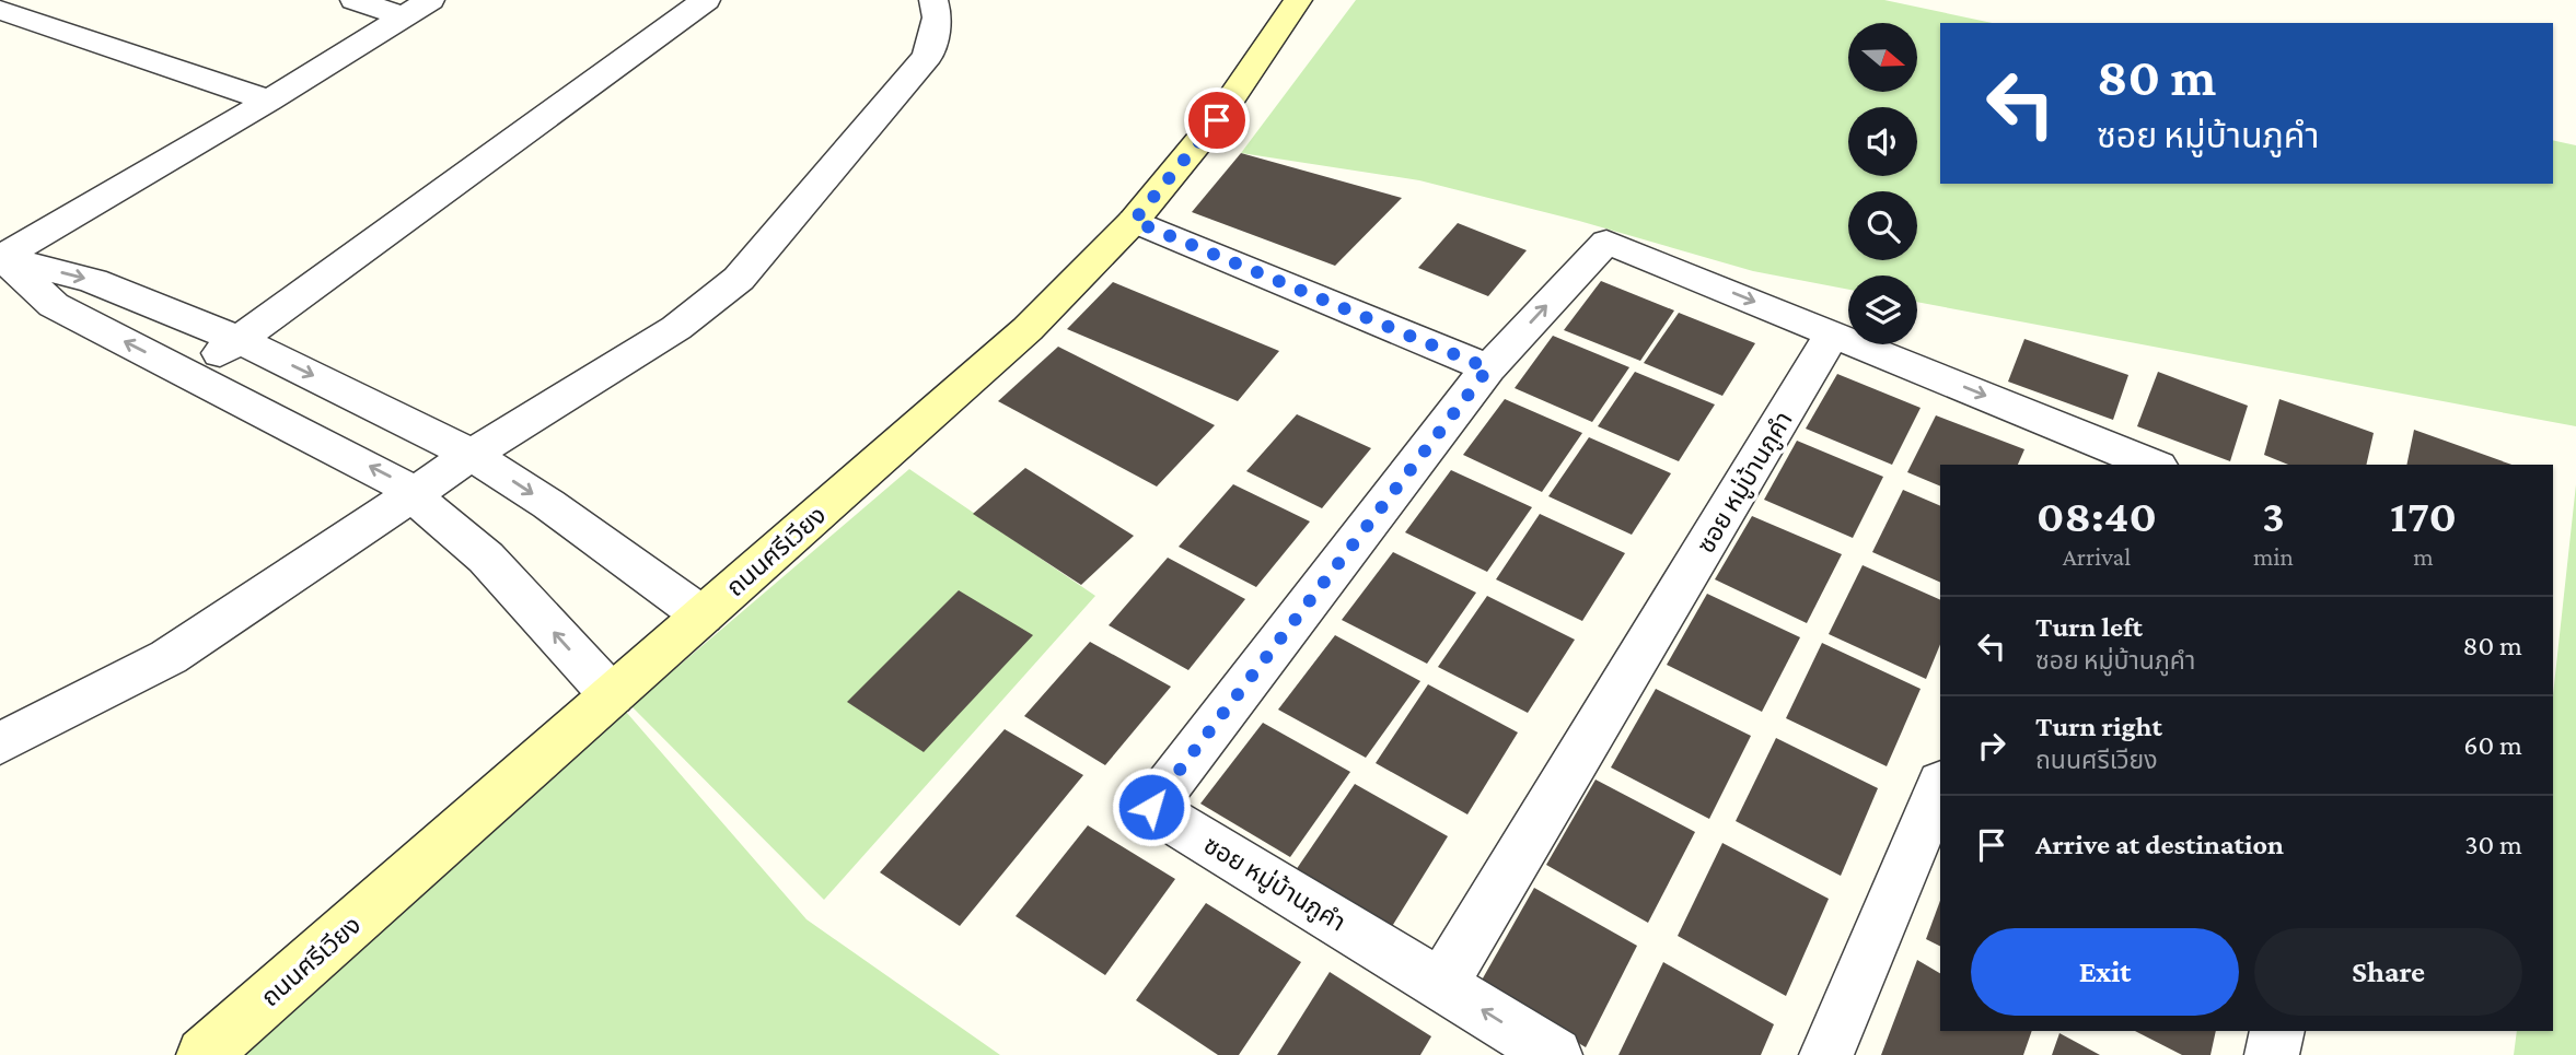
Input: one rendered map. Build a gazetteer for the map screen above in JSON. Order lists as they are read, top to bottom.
{
  "streets": {
    "main road": ["ถนนศรีเวียง"],
    "street": ["ซอย หมู่บ้านภูคำ"]
  },
  "north": "right",
  "page": {
    "turn": ["80 m", "ซอย หมู่บ้านภูคำ"],
    "eta": [
      "08:40",
      "Arrival",
      "3",
      "min",
      "170",
      "m"
    ],
    "list": [
      {
        "name": "Turn left",
        "note": "ซอย หมู่บ้านภูคำ",
        "value": "80 m"
      },
      {
        "name": "Turn right",
        "note": "ถนนศรีเวียง",
        "value": "60 m"
      },
      {
        "name": "Arrive at destination",
        "value": "30 m"
      }
    ],
    "buttons": ["Exit", "Share"]
  }
}
